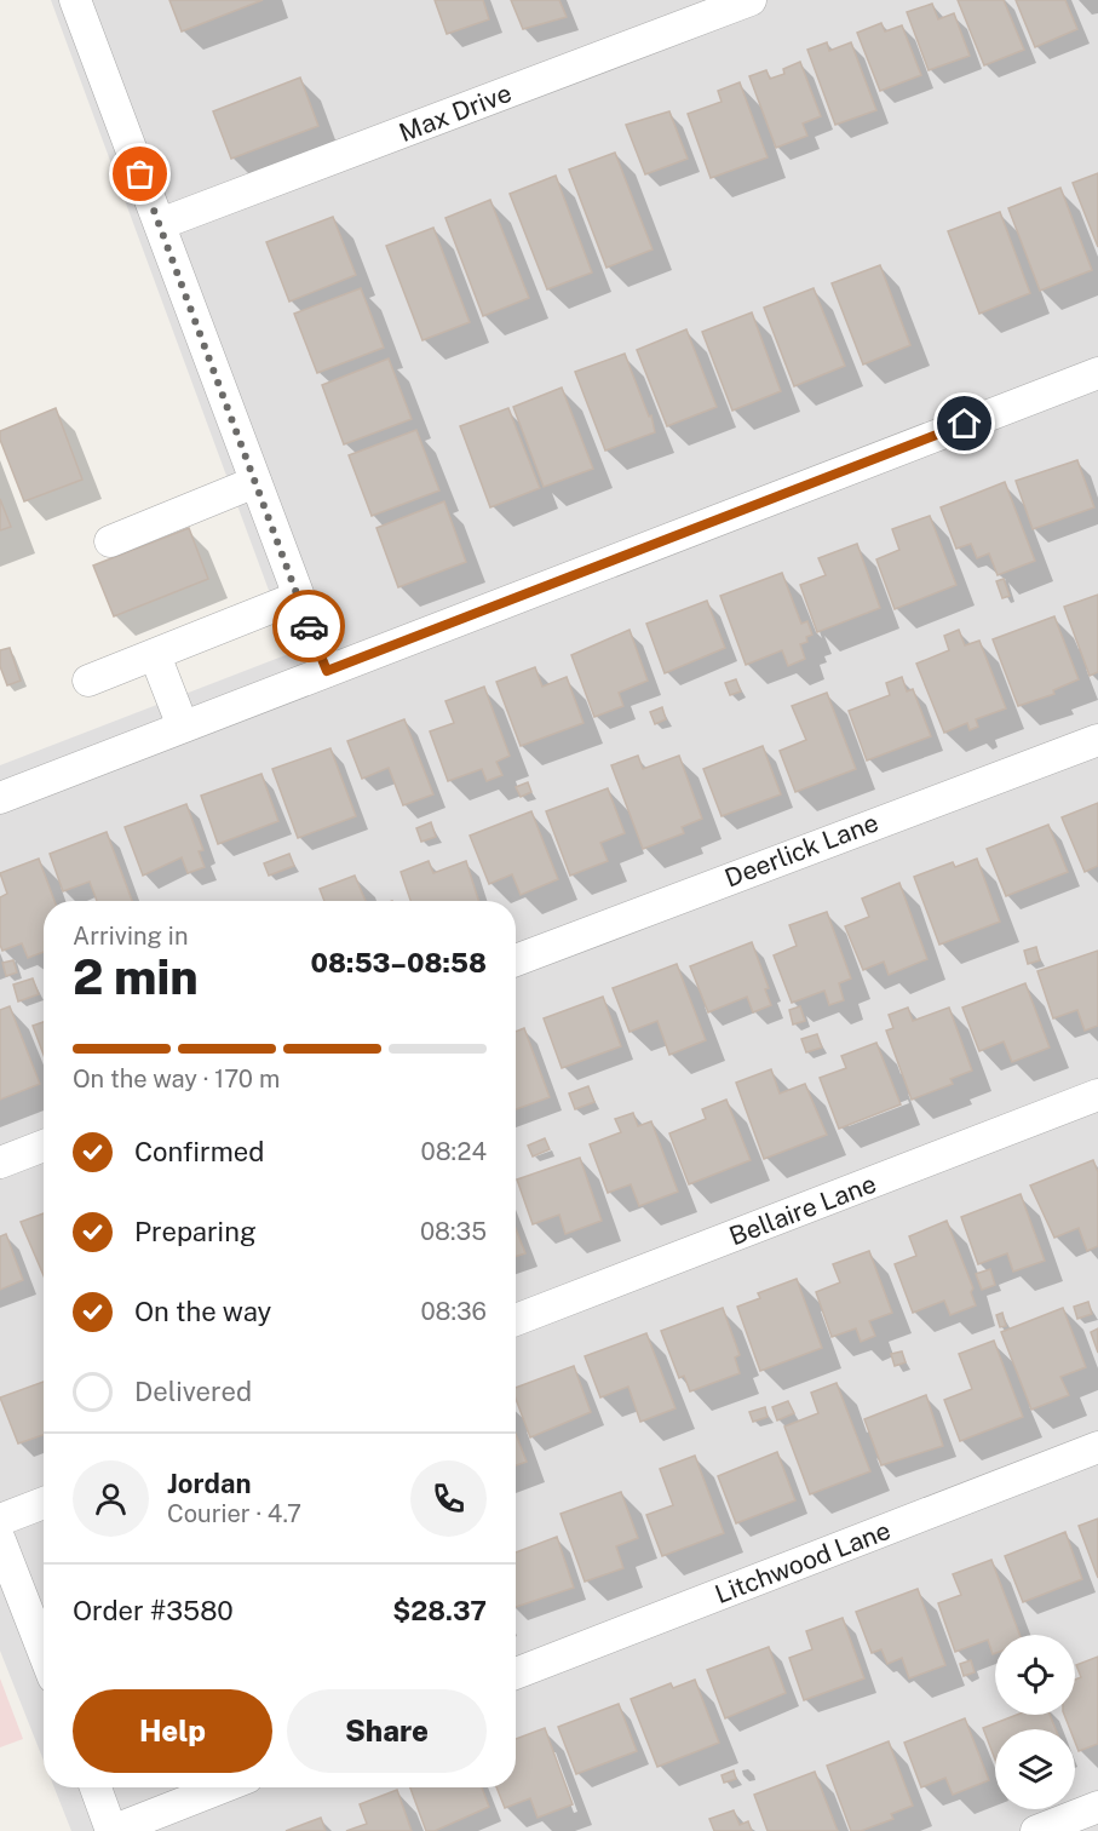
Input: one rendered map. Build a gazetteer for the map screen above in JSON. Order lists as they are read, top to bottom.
{
  "streets": {
    "street": [
      "Max Drive",
      "Deerlick Lane",
      "Bellaire Lane",
      "Litchwood Lane"
    ]
  },
  "page": {
    "heading": ["2 min", "Arriving in", "08:53–08:58"],
    "panel": [
      "Jordan",
      "Courier · 4.7",
      "Order #3580",
      "$28.37"
    ],
    "bar": "On the way · 170 m",
    "list": [
      ["Confirmed", "08:24"],
      ["Preparing", "08:35"],
      ["On the way", "08:36"],
      "Delivered"
    ],
    "buttons": ["Help", "Share"]
  }
}
